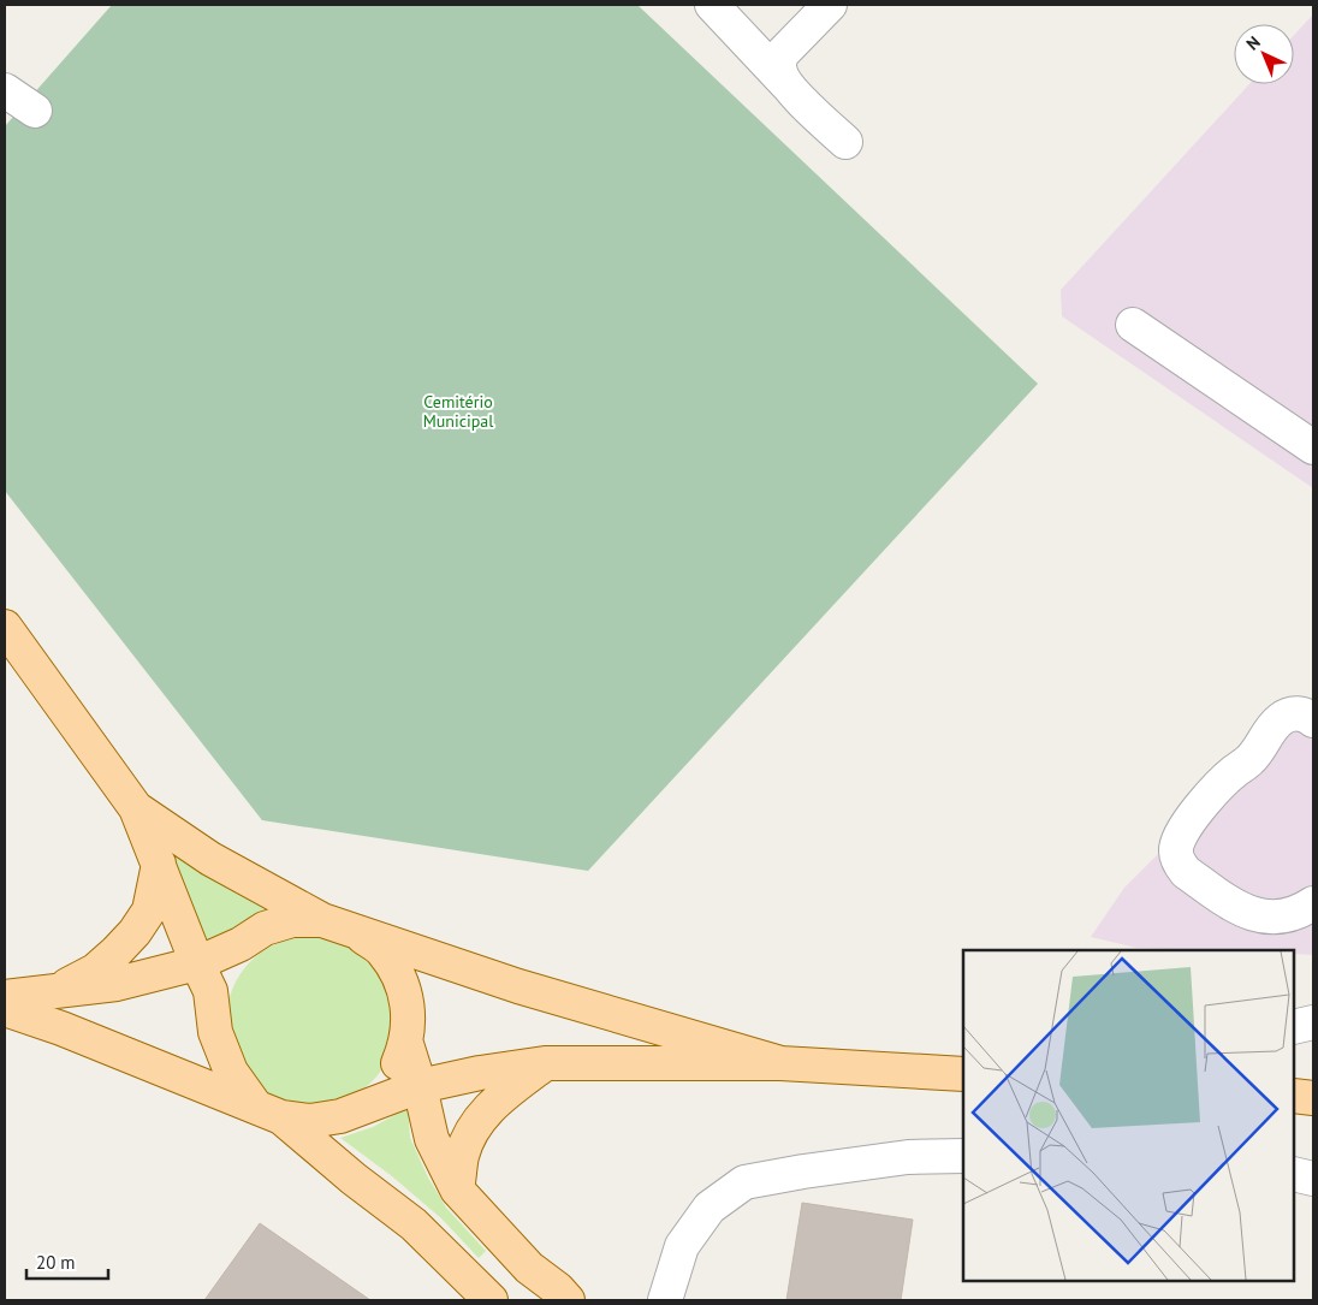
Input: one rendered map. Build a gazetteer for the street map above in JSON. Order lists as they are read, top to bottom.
{
  "parks": ["Cemitério Municipal"],
  "scale_bar": "20 m",
  "north": "top left"
}
